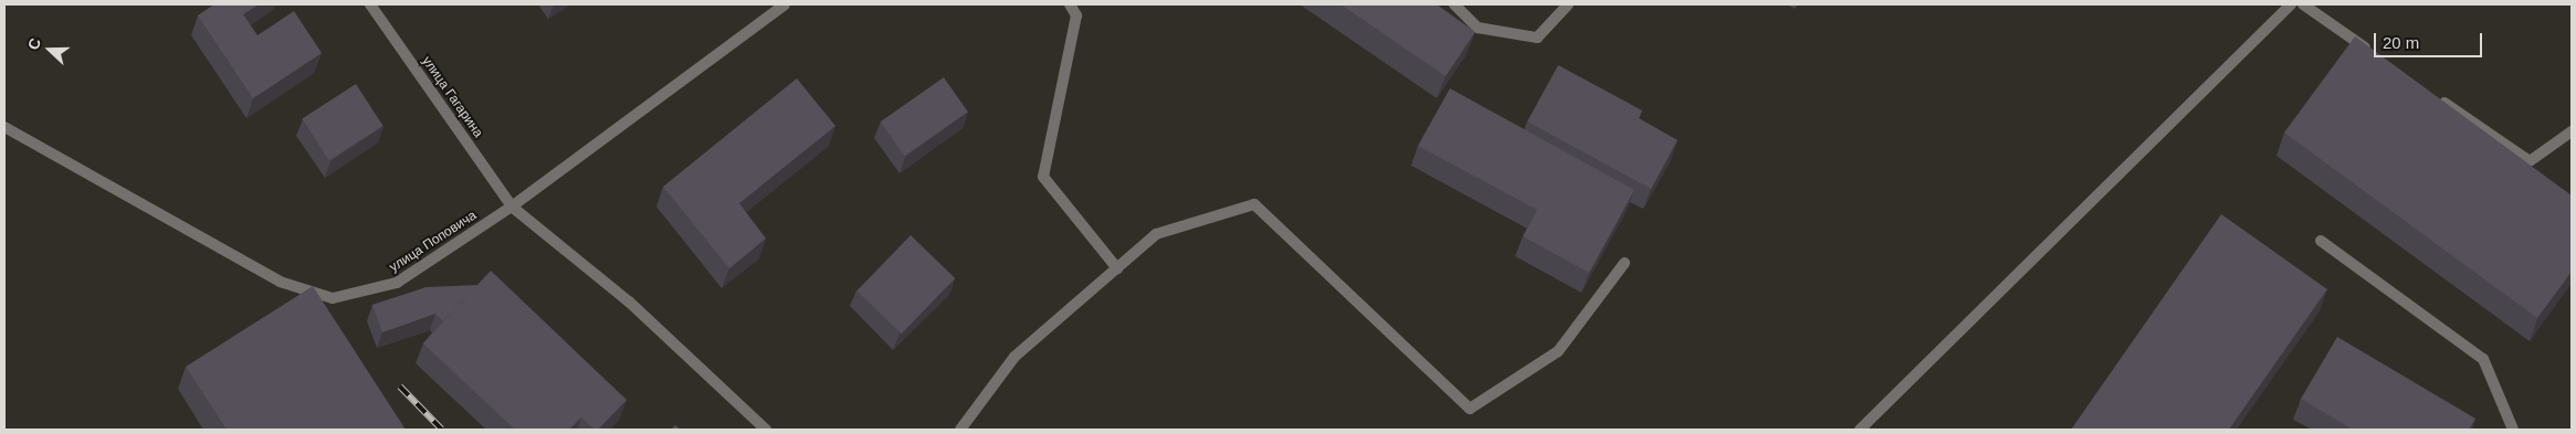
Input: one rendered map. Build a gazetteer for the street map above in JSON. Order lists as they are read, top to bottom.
{
  "streets": {
    "street": ["улица Гагарина", "улица Поповича"]
  },
  "crossings": [
    ["улица Гагарина", "улица Поповича"]
  ],
  "scale_bar": "20 m",
  "north": "left"
}
